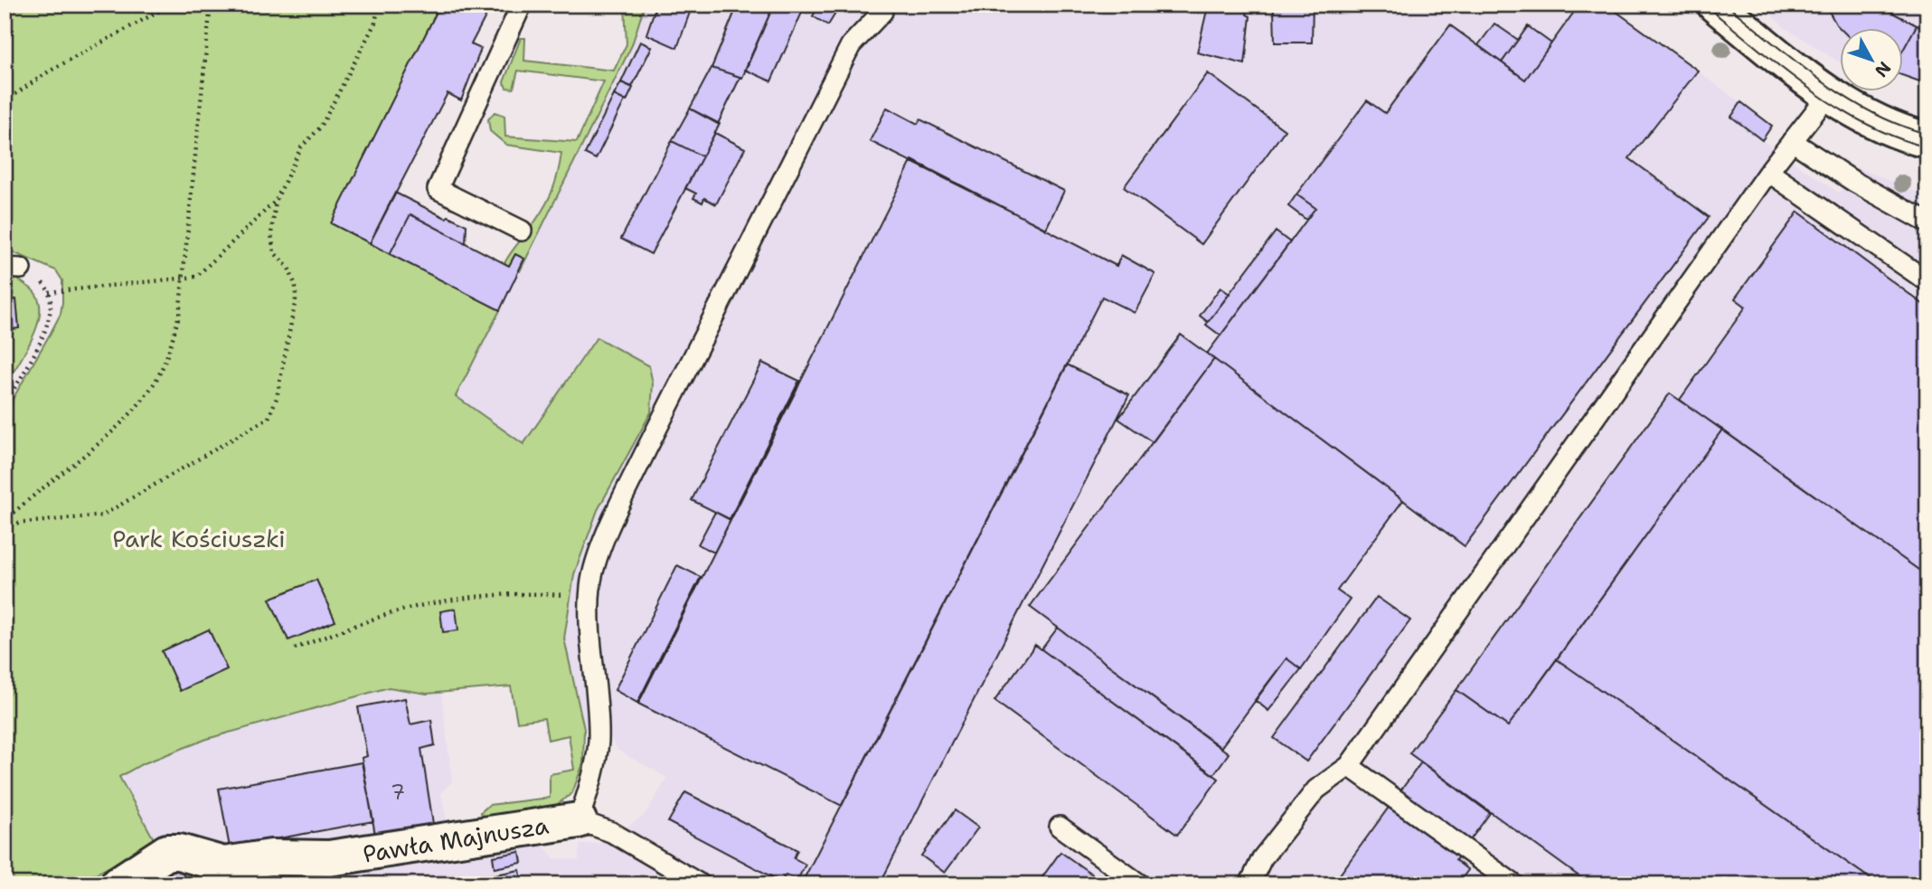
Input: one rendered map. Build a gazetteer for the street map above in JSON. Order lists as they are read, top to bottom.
{
  "streets": {
    "street": ["Pawła Majnusza"]
  },
  "parks": ["Park Kościuszki"],
  "house_numbers": ["7"],
  "north": "bottom right"
}
